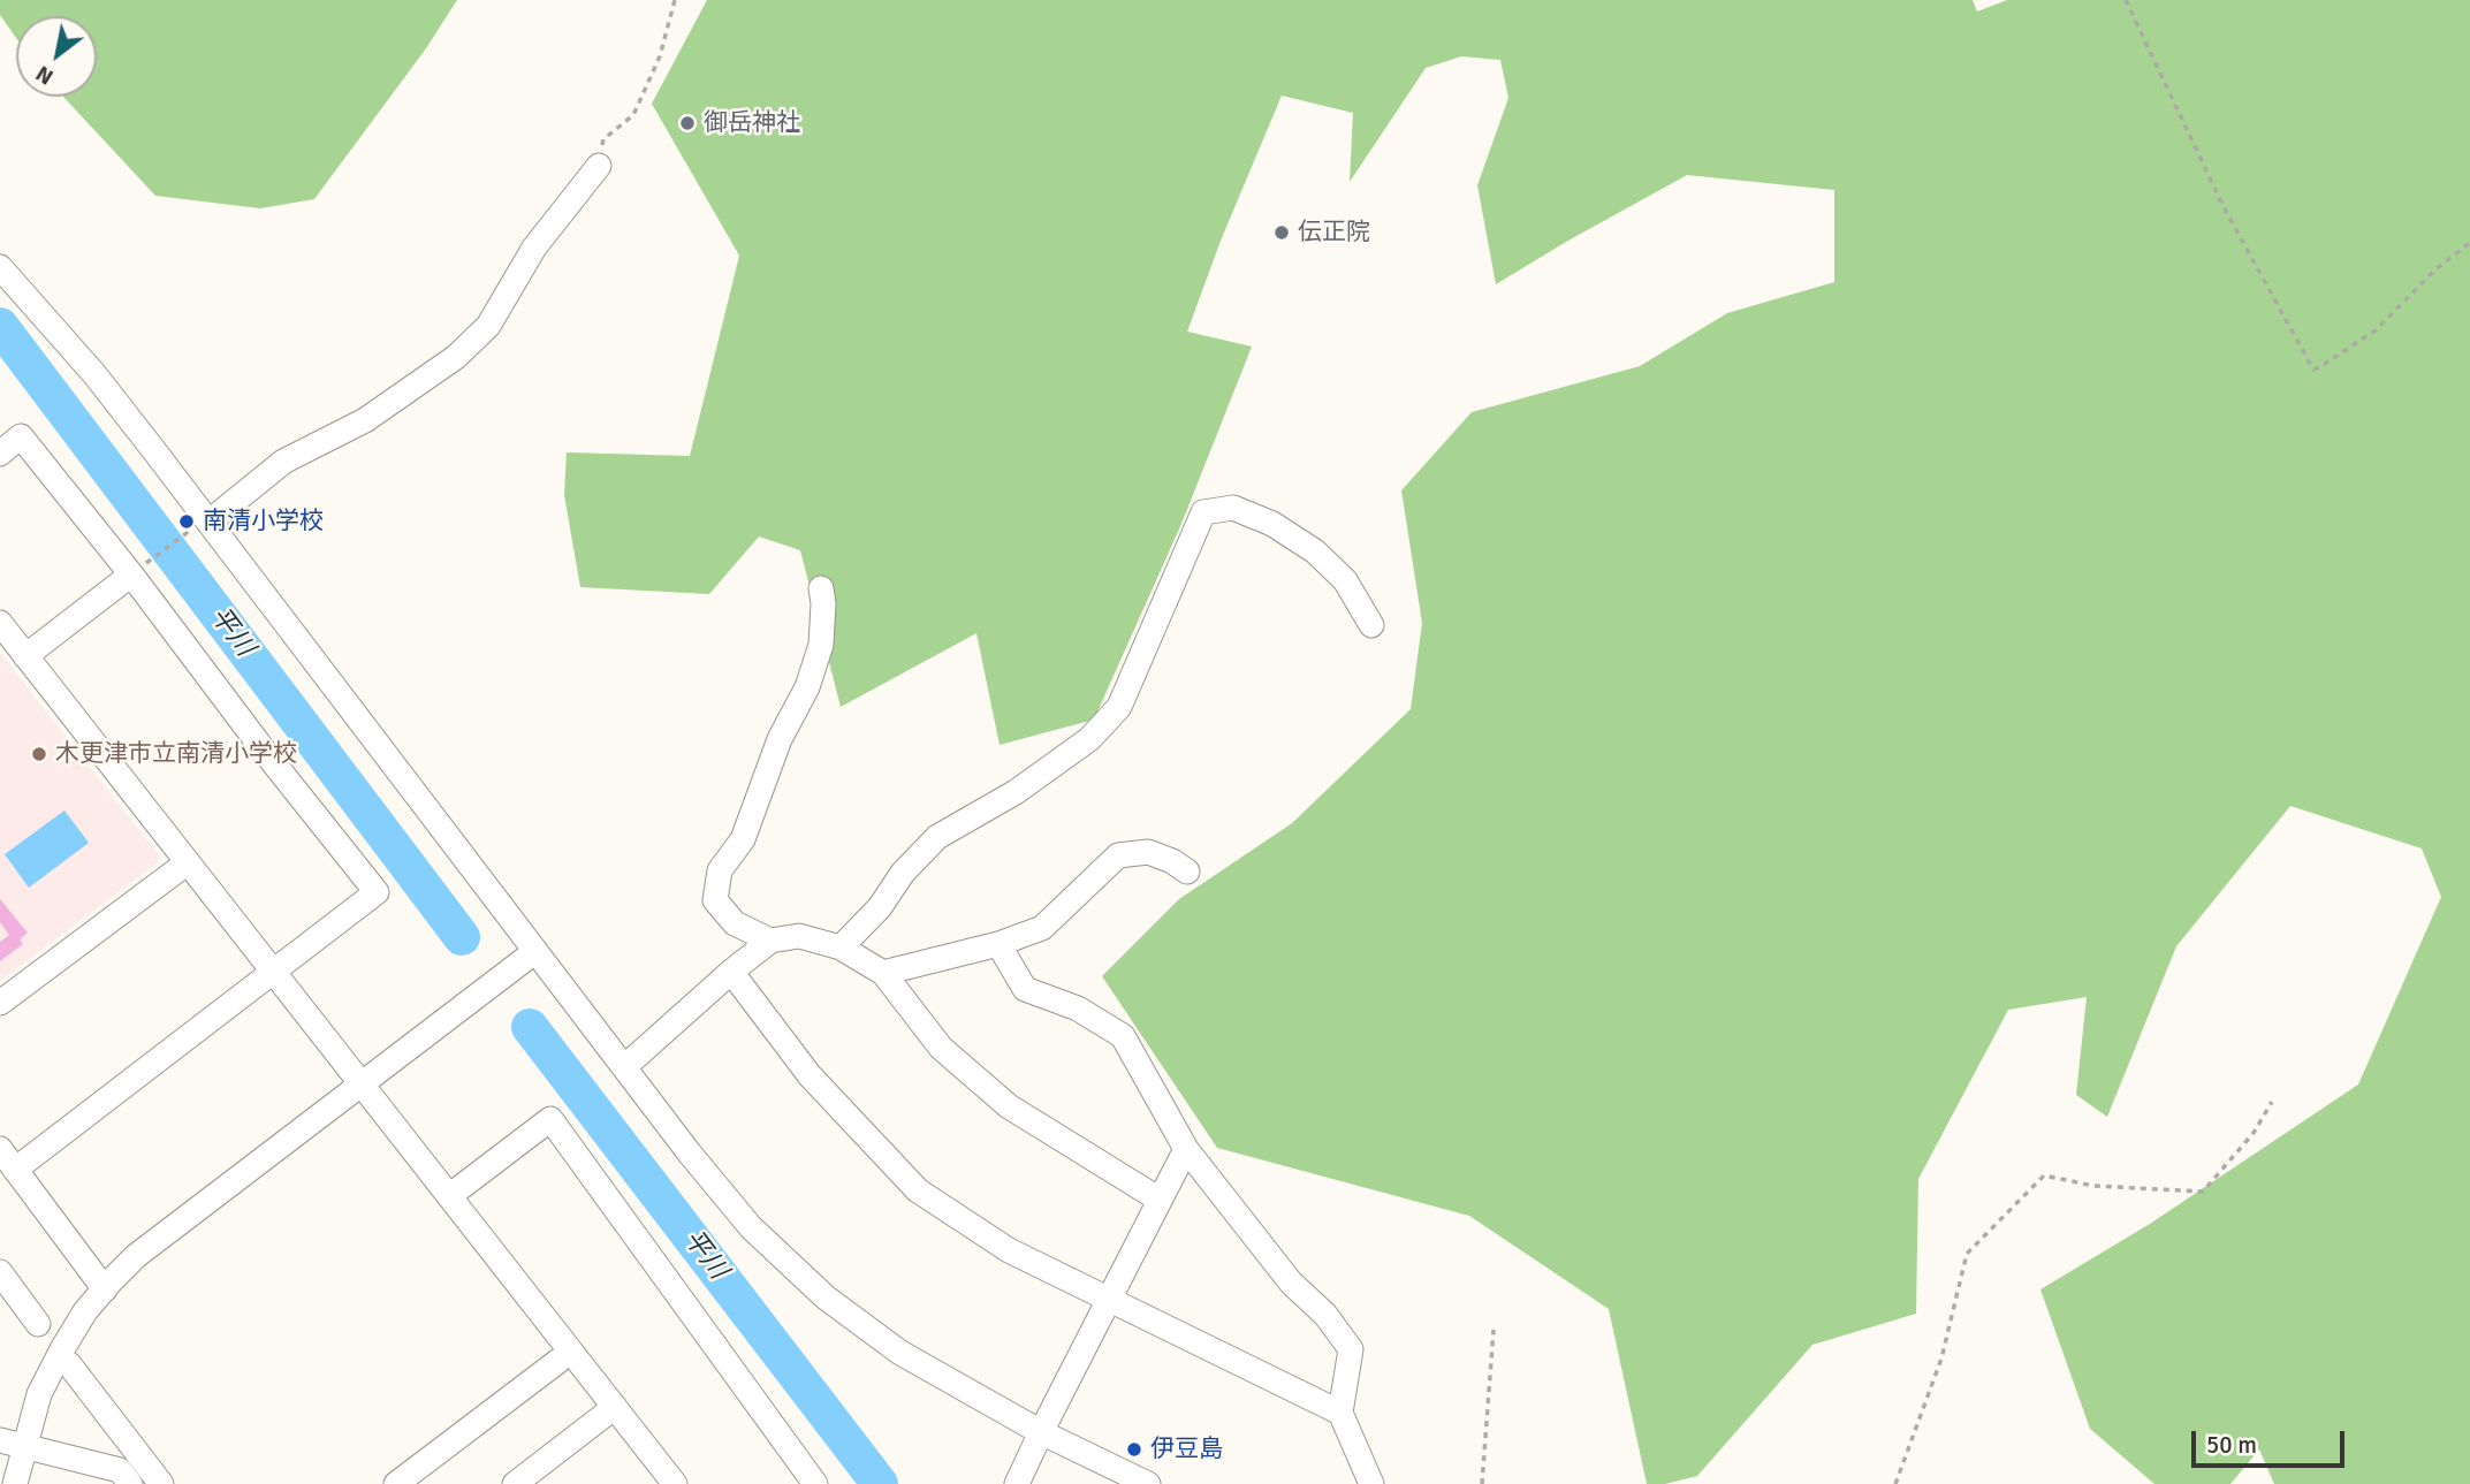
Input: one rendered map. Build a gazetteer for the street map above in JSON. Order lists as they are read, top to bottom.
{
  "water": ["平川"],
  "places": [
    "御岳神社",
    "伝正院",
    "南清小学校",
    "木更津市立南清小学校",
    "伊豆島"
  ],
  "scale_bar": "50 m",
  "north": "bottom left"
}
